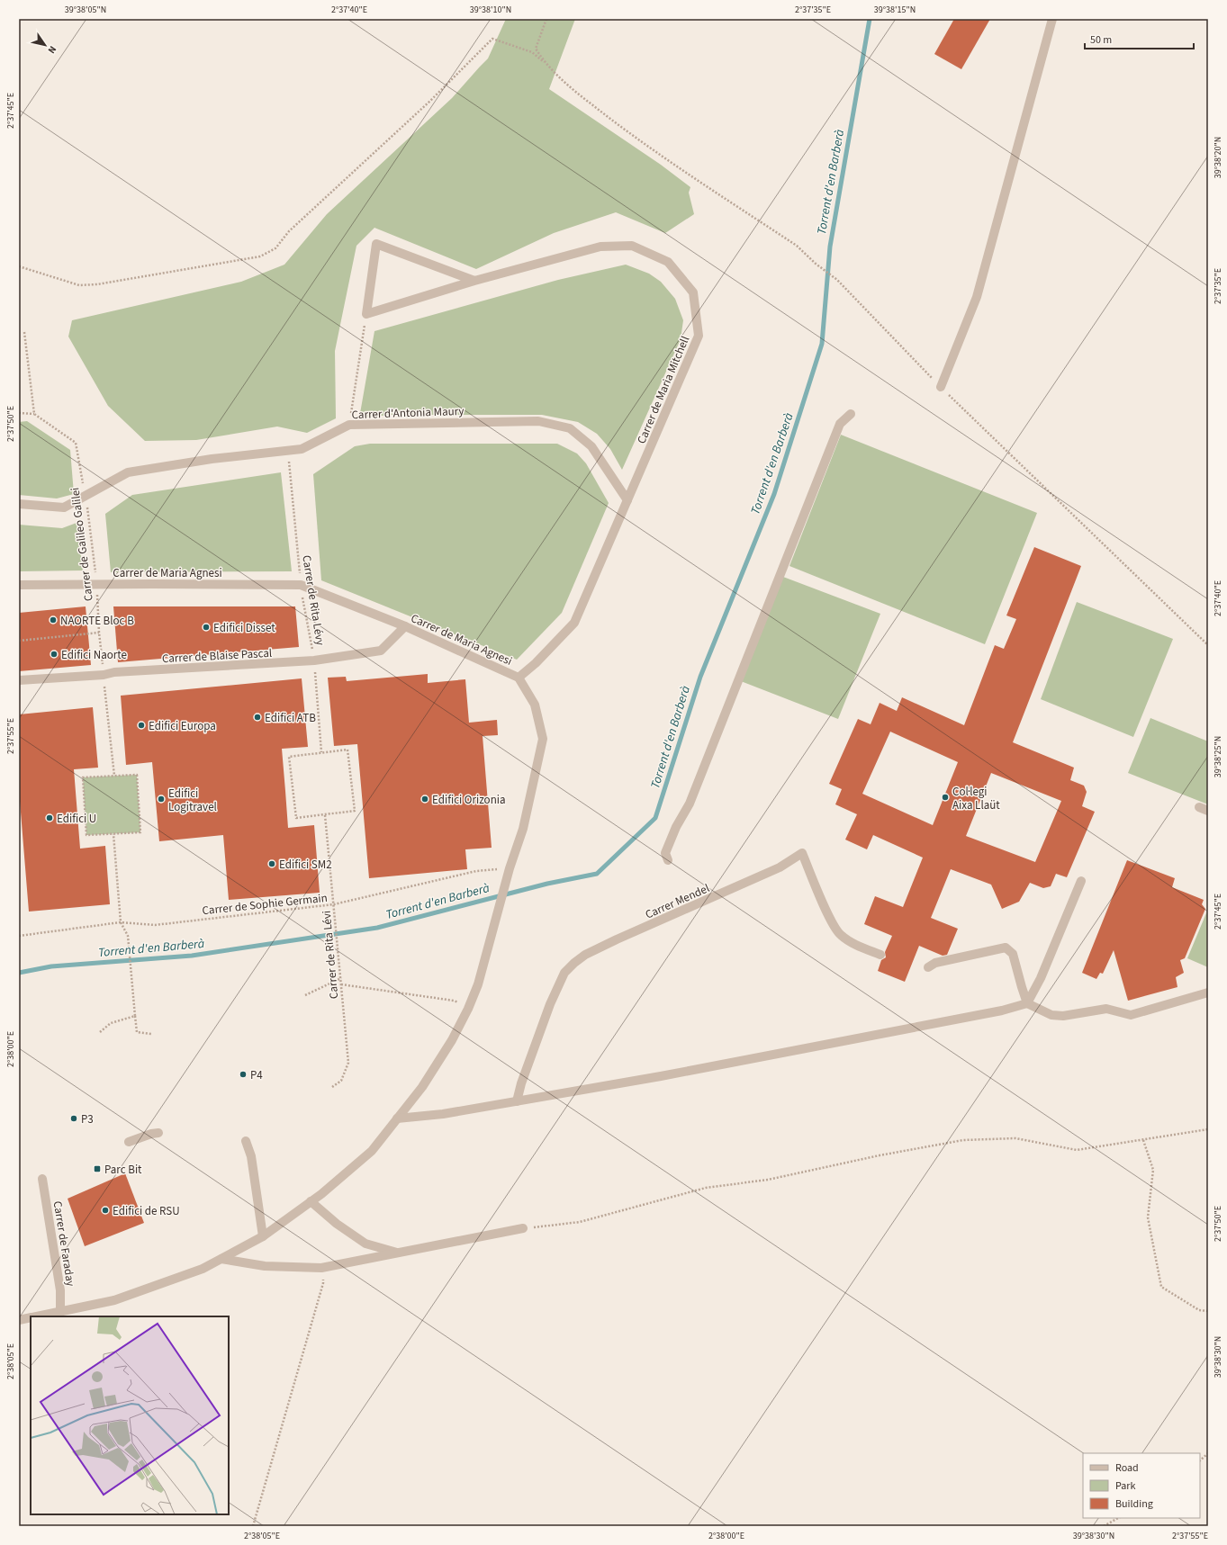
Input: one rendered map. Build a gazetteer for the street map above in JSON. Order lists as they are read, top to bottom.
{
  "streets": {
    "street": [
      "Carrer de Maria Mitchell",
      "Carrer d'Antonia Maury",
      "Carrer de Maria Agnesi",
      "Carrer de Blaise Pascal",
      "Carrer Mendel",
      "Carrer de Faraday"
    ],
    "path": [
      "Carrer de Galileo Galilei",
      "Carrer de Rita Lévy",
      "Carrer de Sophie Germain",
      "Carrer de Rita Lévi"
    ]
  },
  "crossings": [
    ["Carrer de Maria Mitchell", "Carrer d'Antonia Maury"],
    ["Carrer de Maria Mitchell", "Carrer de Maria Agnesi"],
    ["Carrer d'Antonia Maury", "Carrer de Galileo Galilei"],
    ["Carrer d'Antonia Maury", "Carrer de Rita Lévy"],
    ["Carrer de Galileo Galilei", "Carrer de Maria Agnesi"],
    ["Carrer de Galileo Galilei", "Carrer de Blaise Pascal"],
    ["Carrer de Maria Agnesi", "Carrer de Rita Lévy"],
    ["Carrer de Maria Agnesi", "Carrer de Blaise Pascal"],
    ["Carrer de Maria Agnesi", "Carrer de Sophie Germain"],
    ["Carrer de Rita Lévy", "Carrer de Blaise Pascal"],
    ["Carrer de Sophie Germain", "Carrer de Rita Lévi"]
  ],
  "water": ["Torrent d'en Barberà"],
  "places": {
    "other": [
      "NAORTE Bloc B",
      "Edifici Disset",
      "Edifici Naorte",
      "Edifici ATB",
      "Edifici Europa",
      "Col·legi Aixa Llaüt",
      "Edifici Logitravel",
      "Edifici Orizonia",
      "Edifici U",
      "Edifici SM2",
      "P4",
      "P3",
      "Edifici de RSU"
    ],
    "transit": ["Parc Bit"]
  },
  "legend": ["Road", "Park", "Building"],
  "scale_bar": "50 m",
  "north": "bottom right",
  "coordinates": [
    "39°38'05\"N",
    "2°37'40\"E",
    "39°38'10\"N",
    "2°37'35\"E",
    "39°38'15\"N",
    "2°37'45\"E",
    "39°38'20\"N",
    "2°37'50\"E",
    "2°37'55\"E",
    "39°38'25\"N",
    "2°38'00\"E",
    "39°38'30\"N",
    "2°38'05\"E"
  ]
}
